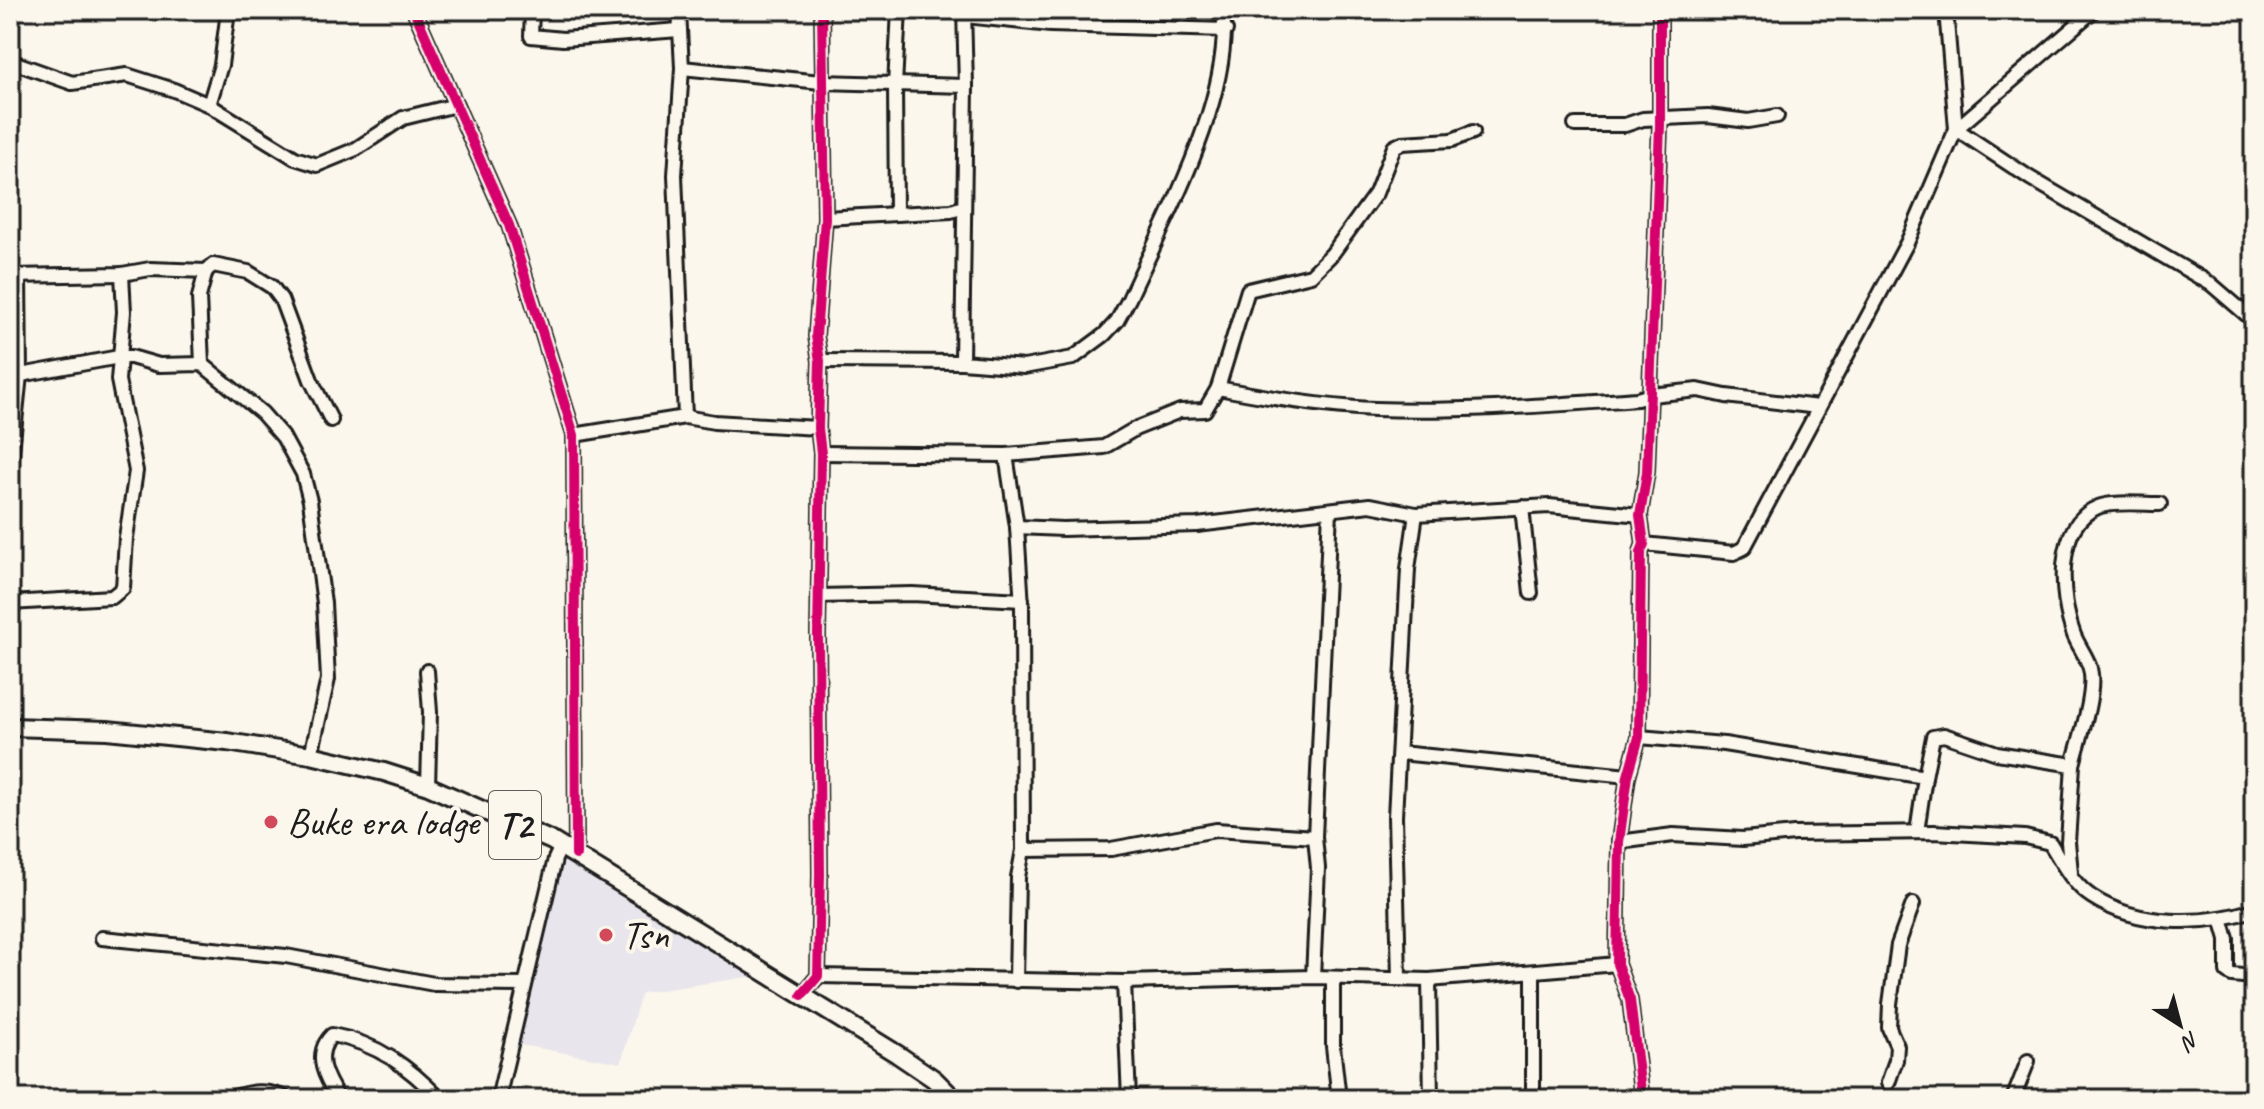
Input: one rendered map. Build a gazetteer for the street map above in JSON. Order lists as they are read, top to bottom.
{
  "streets": {
    "highway": ["T2"]
  },
  "places": ["Buke era lodge", "Tsn"],
  "north": "bottom right"
}
